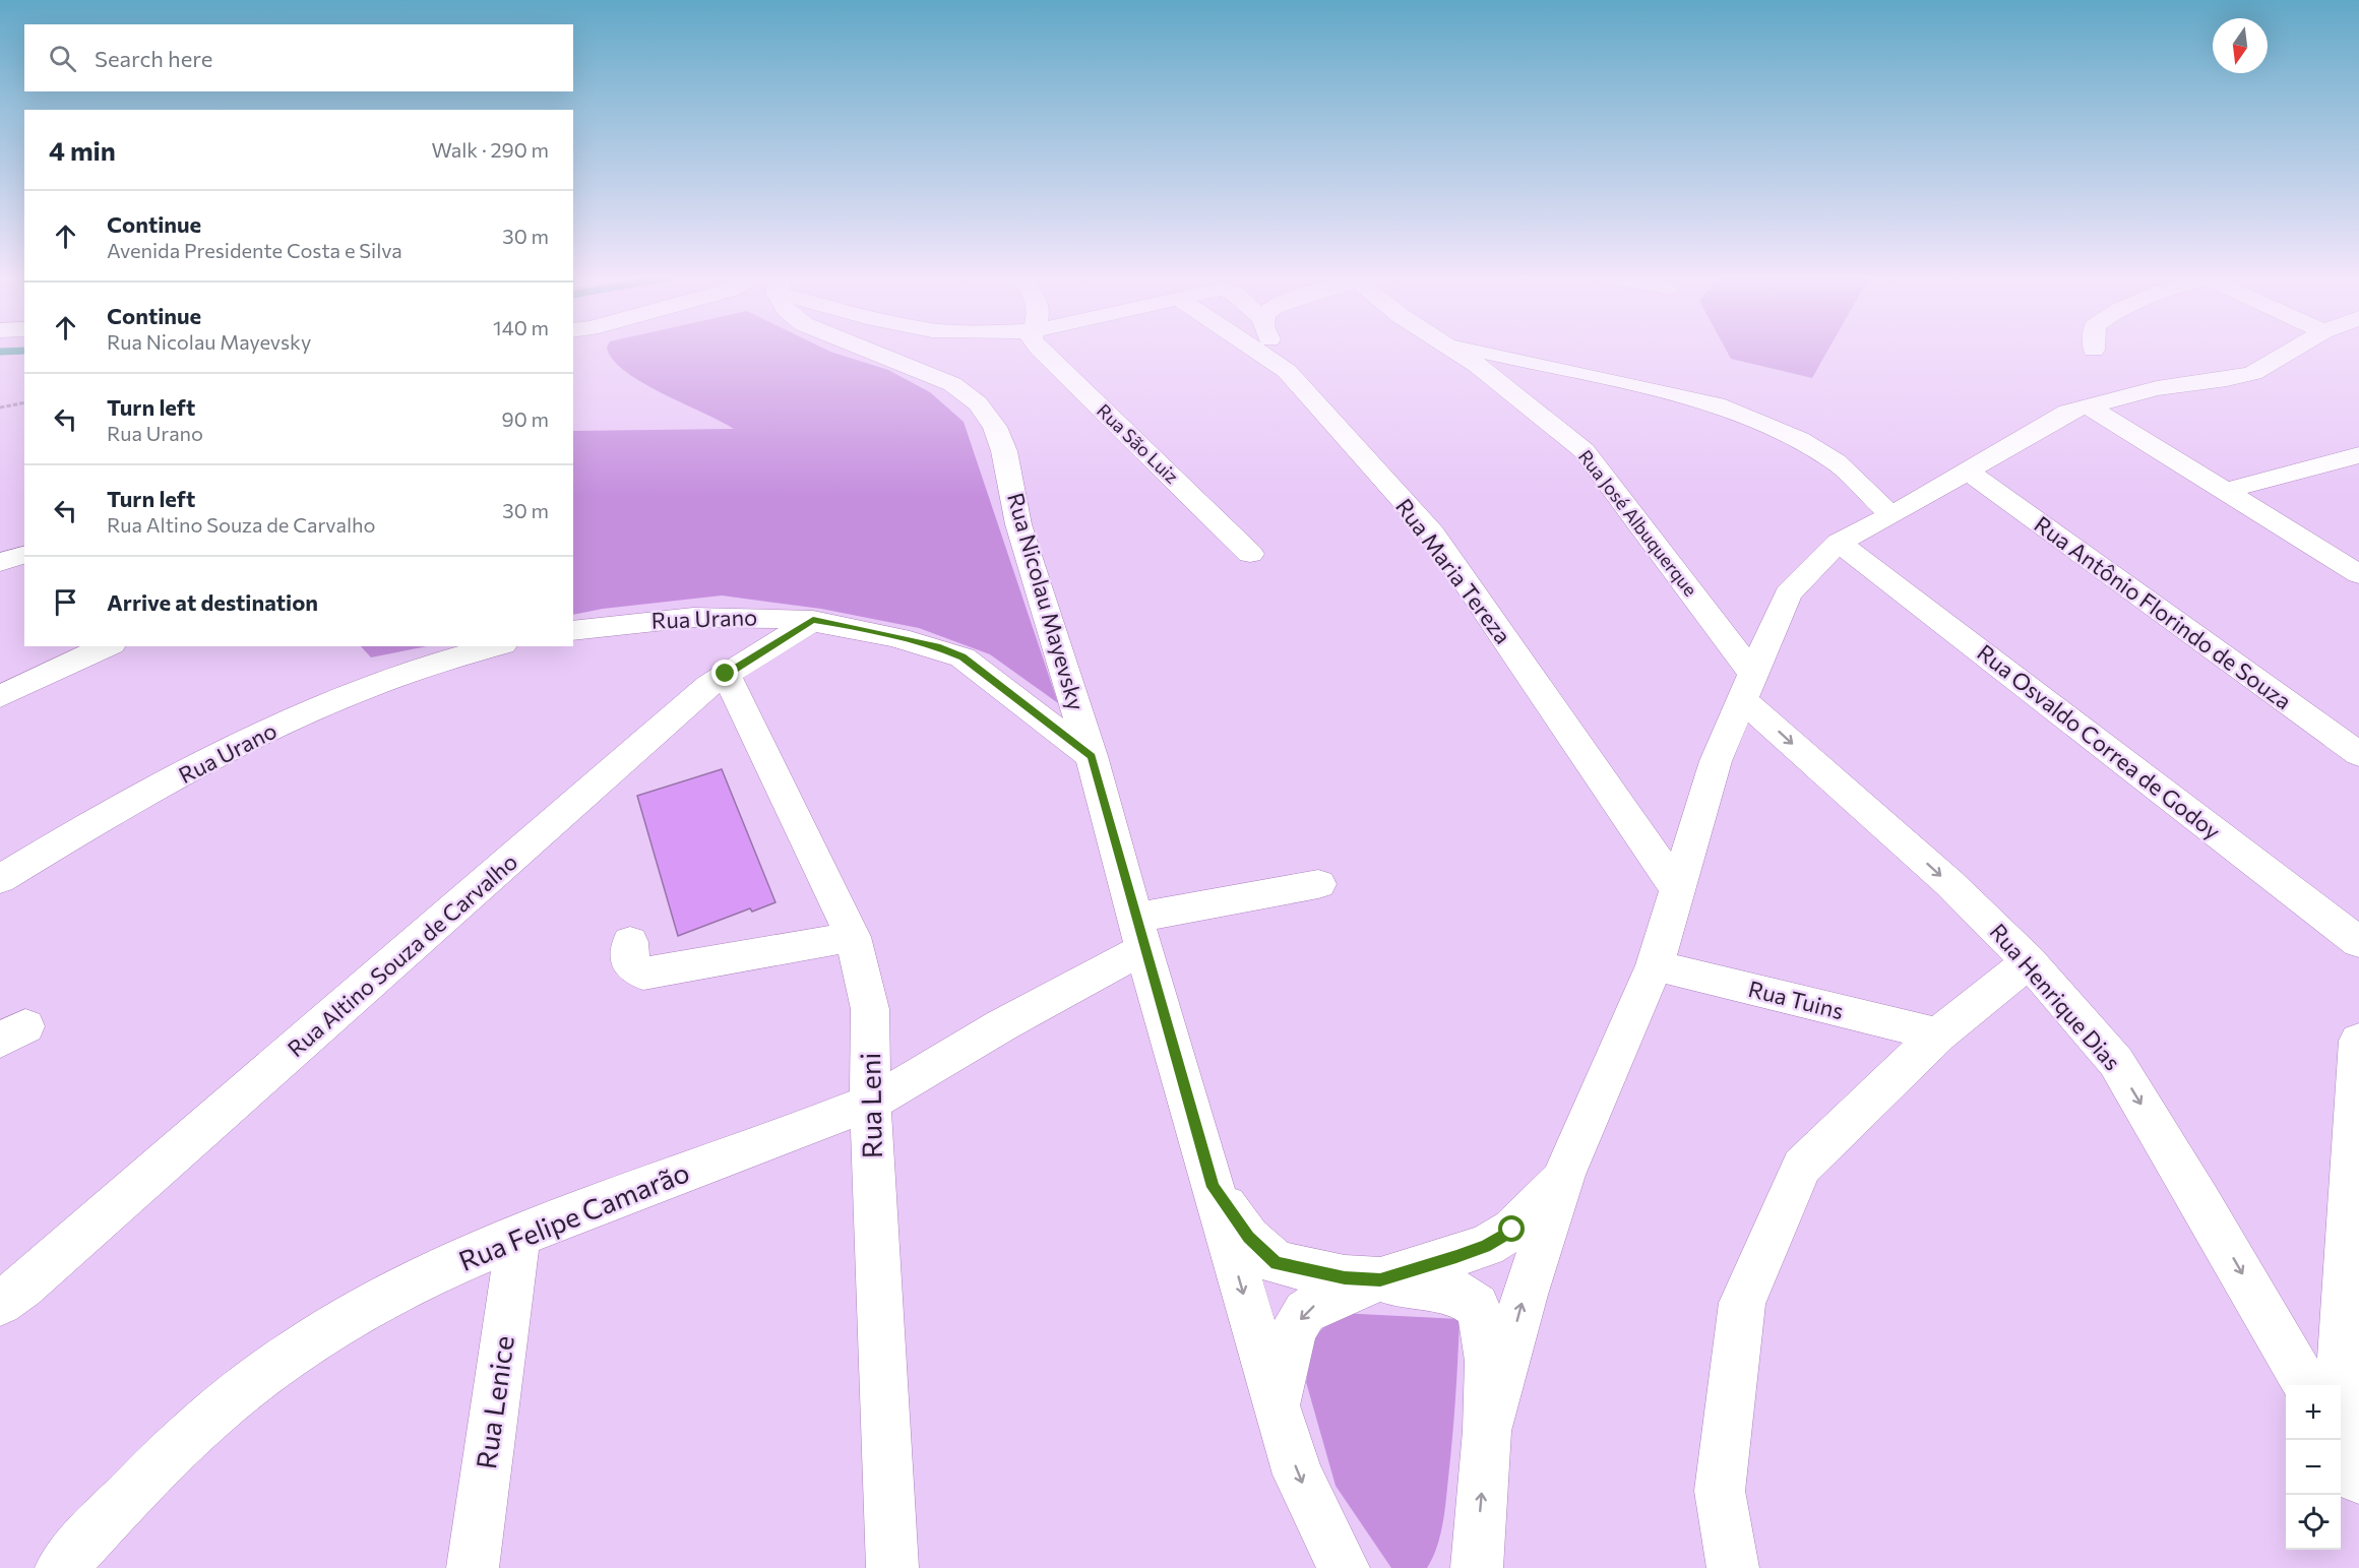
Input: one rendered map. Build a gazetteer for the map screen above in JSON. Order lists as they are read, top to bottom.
{
  "streets": {
    "street": [
      "Rua São Luiz",
      "Rua José Albuquerque",
      "Rua Maria Tereza",
      "Rua Nicolau Mayevsky",
      "Rua Antônio Florindo de Souza",
      "Rua Urano",
      "Rua Osvaldo Correa de Godoy",
      "Rua Altino Souza de Carvalho",
      "Rua Henrique Dias",
      "Rua Tuins",
      "Rua Leni",
      "Rua Felipe Camarão",
      "Rua Lenice"
    ]
  },
  "crossings": [
    ["Rua José Albuquerque", "Rua Henrique Dias"],
    ["Rua Nicolau Mayevsky", "Rua Urano"],
    ["Rua Nicolau Mayevsky", "Rua Felipe Camarão"],
    ["Rua Urano", "Rua Altino Souza de Carvalho"],
    ["Rua Altino Souza de Carvalho", "Rua Leni"],
    ["Rua Leni", "Rua Felipe Camarão"],
    ["Rua Felipe Camarão", "Rua Lenice"]
  ],
  "one_way": ["Rua Henrique Dias"],
  "north": "bottom",
  "page": {
    "search": "Search here",
    "heading": ["4 min", "Walk · 290 m"],
    "list": [
      ["Continue", "Avenida Presidente Costa e Silva", "30 m"],
      ["Continue", "Rua Nicolau Mayevsky", "140 m"],
      ["Turn left", "Rua Urano", "90 m"],
      ["Turn left", "Rua Altino Souza de Carvalho", "30 m"],
      "Arrive at destination"
    ],
    "map_buttons": ["+", "−"]
  }
}
